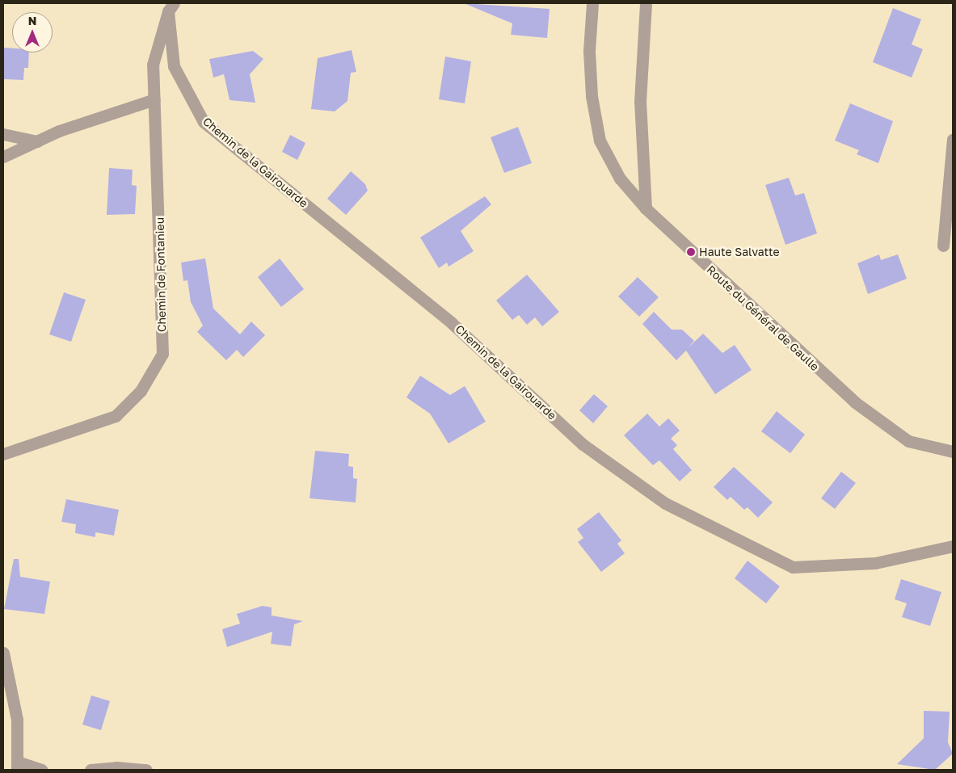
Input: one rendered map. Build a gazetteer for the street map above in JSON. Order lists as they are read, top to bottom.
{
  "streets": {
    "street": ["Chemin de la Gairouarde", "Chemin de Fontanieu", "Route du Général de Gaulle"]
  },
  "crossings": [
    ["Chemin de la Gairouarde", "Chemin de Fontanieu"]
  ],
  "places": ["Haute Salvatte"],
  "north": "top"
}
